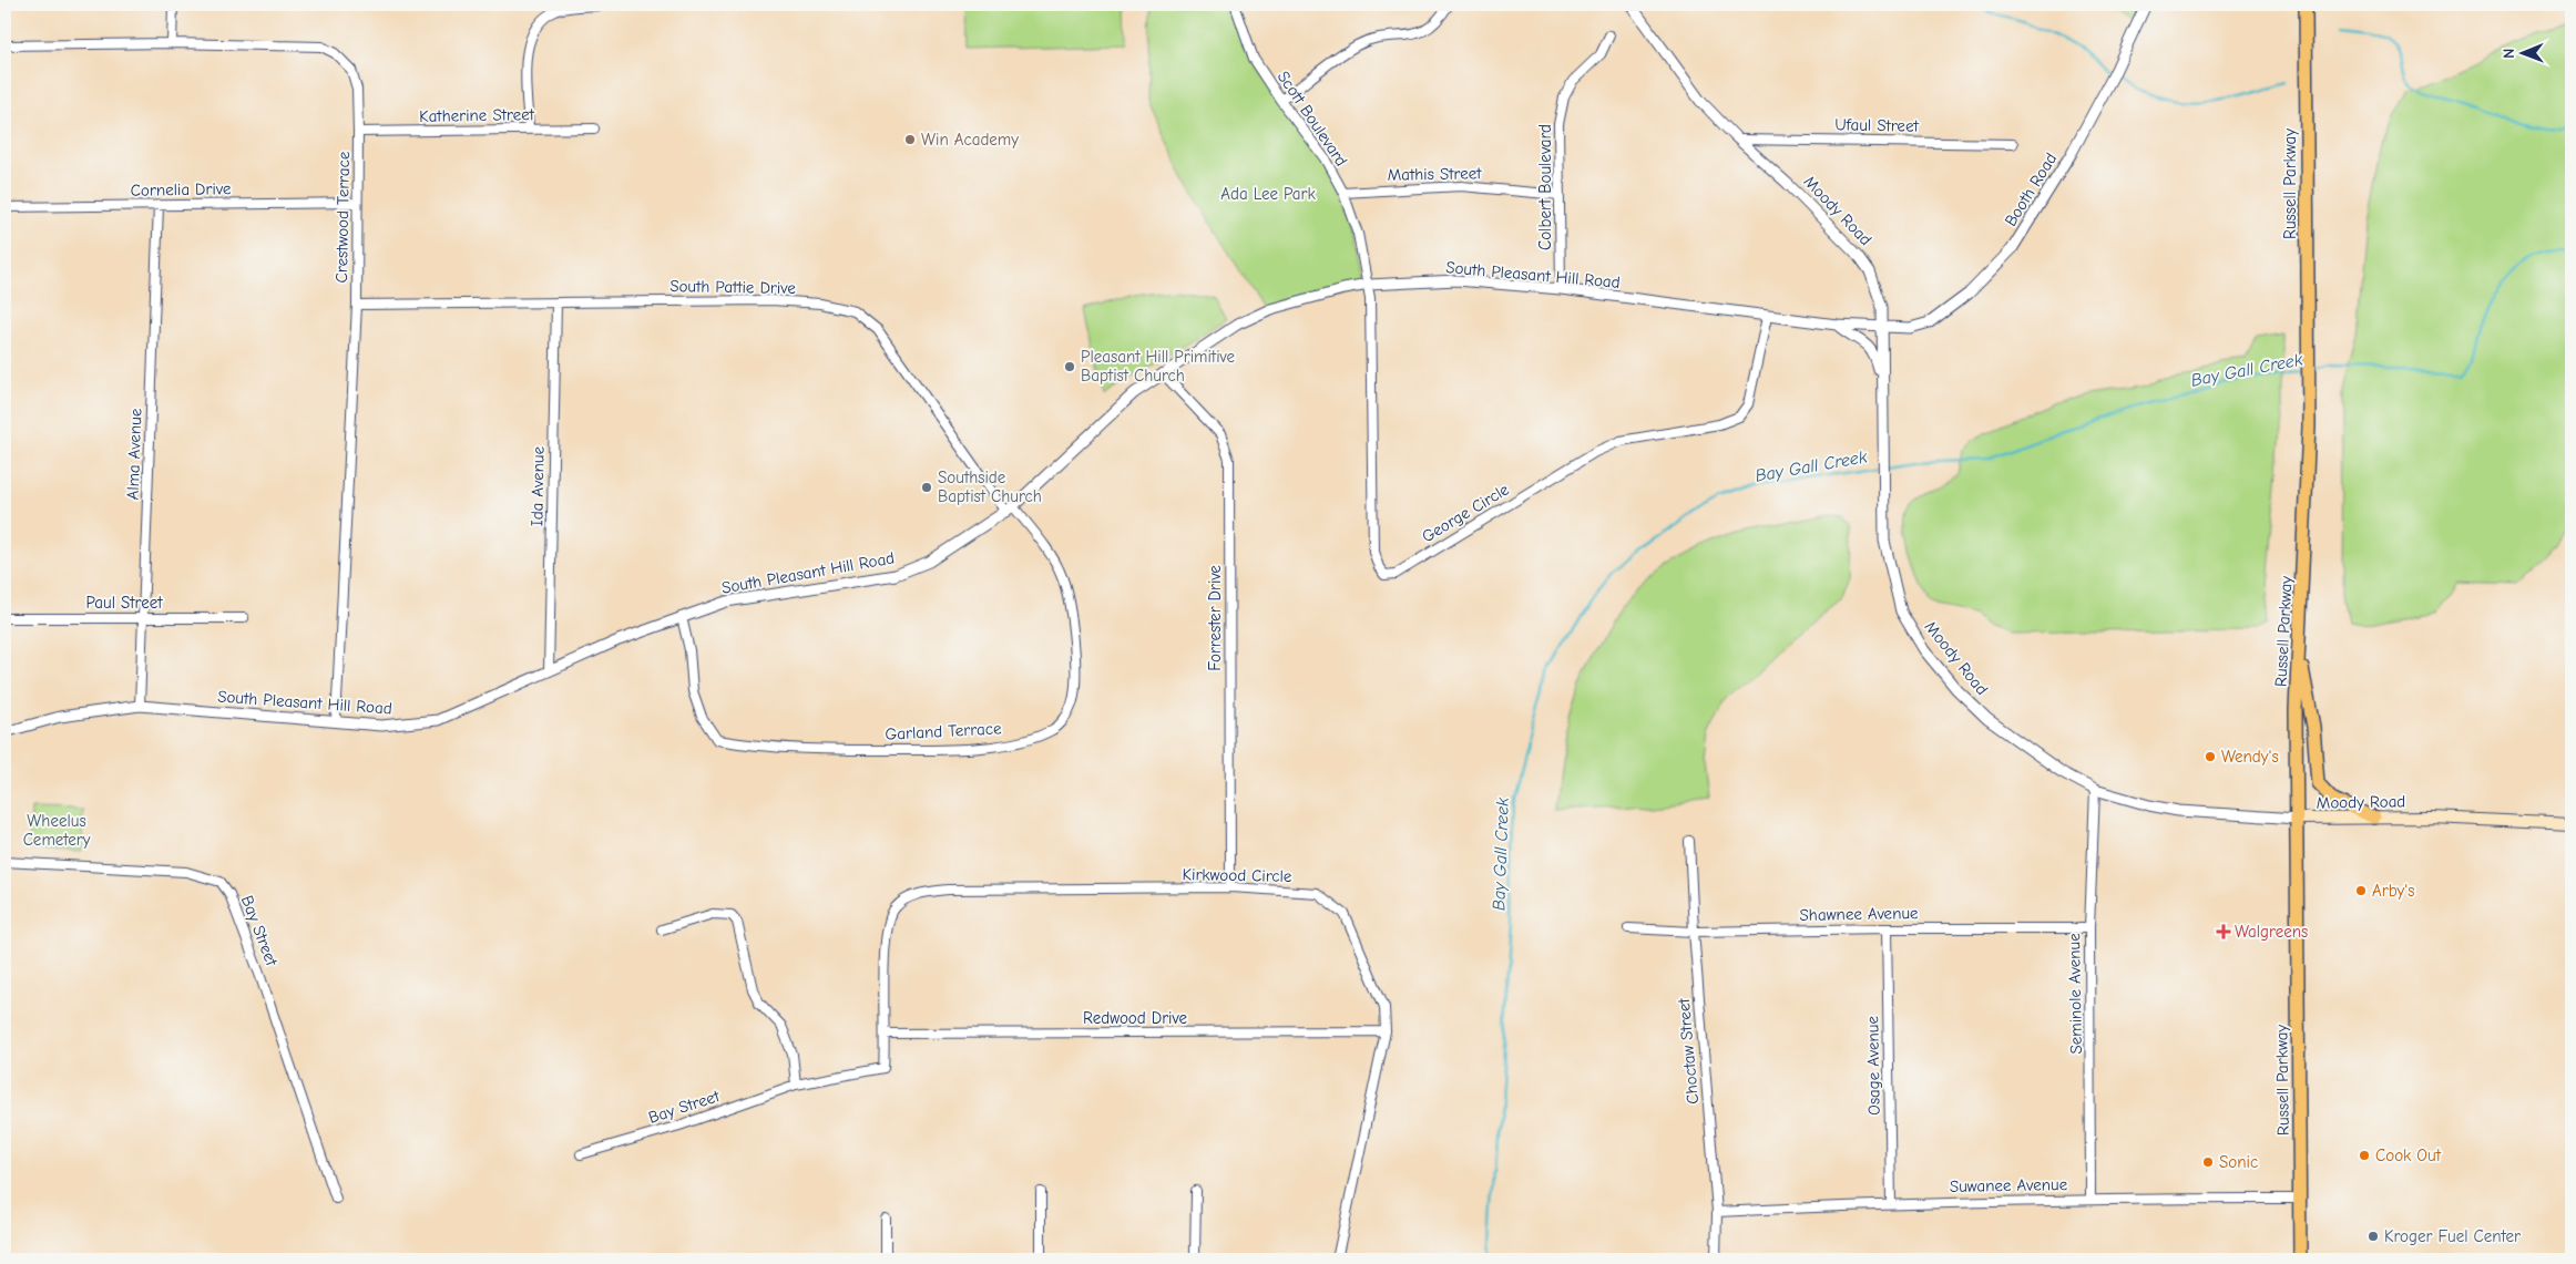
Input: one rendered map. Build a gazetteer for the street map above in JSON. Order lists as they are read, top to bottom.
{
  "streets": {
    "main road": ["Russell Parkway", "Moody Road"],
    "street": [
      "Katherine Street",
      "Scott Boulevard",
      "Ufaul Street",
      "Mathis Street",
      "Colbert Boulevard",
      "Cornelia Drive",
      "Booth Road",
      "Crestwood Terrace",
      "South Pleasant Hill Road",
      "South Pattie Drive",
      "Alma Avenue",
      "Ida Avenue",
      "George Circle",
      "Paul Street",
      "Forrester Drive",
      "Garland Terrace",
      "Kirkwood Circle",
      "Shawnee Avenue",
      "Bay Street",
      "Seminole Avenue",
      "Redwood Drive",
      "Choctaw Street",
      "Osage Avenue",
      "Suwanee Avenue"
    ]
  },
  "crossings": [
    ["Katherine Street", "Crestwood Terrace"],
    ["Scott Boulevard", "Mathis Street"],
    ["Scott Boulevard", "South Pleasant Hill Road"],
    ["Scott Boulevard", "George Circle"],
    ["Ufaul Street", "Moody Road"],
    ["Mathis Street", "Colbert Boulevard"],
    ["Russell Parkway", "Moody Road"],
    ["Russell Parkway", "Suwanee Avenue"],
    ["Colbert Boulevard", "South Pleasant Hill Road"],
    ["Cornelia Drive", "Crestwood Terrace"],
    ["Cornelia Drive", "Alma Avenue"],
    ["Booth Road", "Moody Road"],
    ["Booth Road", "South Pleasant Hill Road"],
    ["Moody Road", "South Pleasant Hill Road"],
    ["Moody Road", "Seminole Avenue"],
    ["Crestwood Terrace", "South Pleasant Hill Road"],
    ["Crestwood Terrace", "South Pattie Drive"],
    ["South Pleasant Hill Road", "South Pattie Drive"],
    ["South Pleasant Hill Road", "Alma Avenue"],
    ["South Pleasant Hill Road", "Ida Avenue"],
    ["South Pleasant Hill Road", "George Circle"],
    ["South Pleasant Hill Road", "Forrester Drive"],
    ["South Pleasant Hill Road", "Garland Terrace"],
    ["South Pattie Drive", "Ida Avenue"],
    ["South Pattie Drive", "Garland Terrace"],
    ["Alma Avenue", "Paul Street"],
    ["Forrester Drive", "Kirkwood Circle"],
    ["Kirkwood Circle", "Bay Street"],
    ["Kirkwood Circle", "Redwood Drive"],
    ["Shawnee Avenue", "Seminole Avenue"],
    ["Shawnee Avenue", "Choctaw Street"],
    ["Shawnee Avenue", "Osage Avenue"],
    ["Seminole Avenue", "Suwanee Avenue"],
    ["Choctaw Street", "Suwanee Avenue"],
    ["Osage Avenue", "Suwanee Avenue"]
  ],
  "water": ["Bay Gall Creek"],
  "parks": ["Ada Lee Park", "Wheelus Cemetery"],
  "places": {
    "other": [
      "Win Academy",
      "Pleasant Hill Primitive Baptist Church",
      "Southside Baptist Church",
      "Wendy's",
      "Arby's",
      "Cook Out",
      "Sonic",
      "Kroger Fuel Center"
    ],
    "health": ["Walgreens"]
  },
  "north": "left"
}
